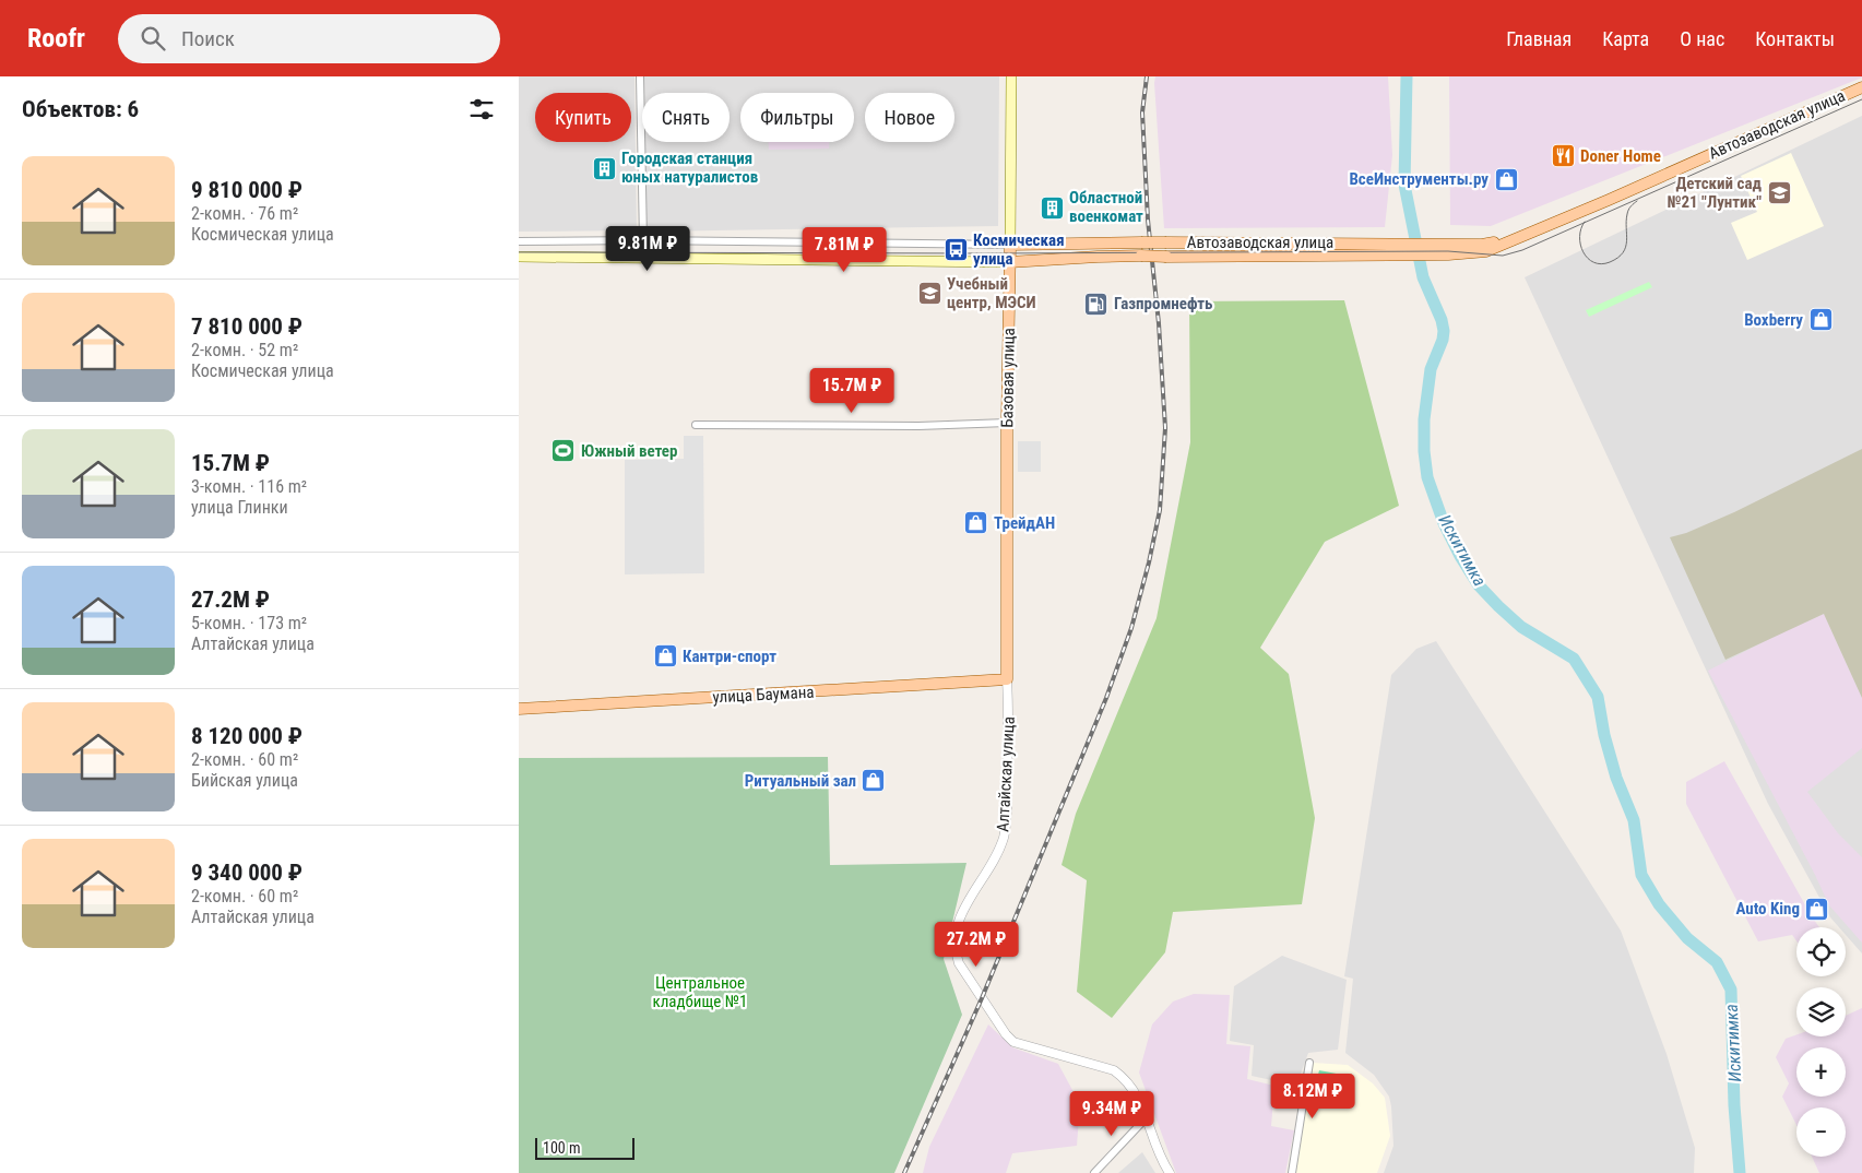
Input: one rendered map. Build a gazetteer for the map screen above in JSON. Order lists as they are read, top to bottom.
{
  "streets": {
    "main road": ["Автозаводская улица", "Базовая улица", "улица Баумана"],
    "street": ["Алтайская улица"]
  },
  "crossings": [
    ["Автозаводская улица", "Базовая улица"],
    ["Базовая улица", "улица Баумана"],
    ["Базовая улица", "Алтайская улица"],
    ["улица Баумана", "Алтайская улица"]
  ],
  "water": ["Искитимка"],
  "parks": ["Центральное кладбище №1"],
  "places": {
    "restaurant": ["Doner Home"],
    "building": ["Городская станция юных натуралистов", "Областной военкомат"],
    "shop": [
      "ВсеИнструменты.ру",
      "Boxberry",
      "ТрейдАН",
      "Кантри-спорт",
      "Ритуальный зал",
      "Auto King"
    ],
    "school or university": ["Детский сад №21 \"Лунтик\"", "Учебный центр, МЭСИ"],
    "bus stop": ["Космическая улица"],
    "fuel station": ["Газпромнефть"],
    "sports": ["Южный ветер"]
  },
  "scale_bar": "100 m",
  "page": {
    "header": "Roofr",
    "search": "Поиск",
    "nav": [
      "Главная",
      "Карта",
      "О нас",
      "Контакты"
    ],
    "heading": "Объектов: 6",
    "chip": [
      "Купить",
      "Снять",
      "Фильтры",
      "Новое"
    ],
    "list": [
      {
        "name": "9 810 000 ₽",
        "note": "2-комн. · 76 m² · Космическая улица"
      },
      {
        "name": "7 810 000 ₽",
        "note": "2-комн. · 52 m² · Космическая улица"
      },
      {
        "name": "15.7M ₽",
        "note": "3-комн. · 116 m² · улица Глинки"
      },
      {
        "name": "27.2M ₽",
        "note": "5-комн. · 173 m² · Алтайская улица"
      },
      {
        "name": "8 120 000 ₽",
        "note": "2-комн. · 60 m² · Бийская улица"
      },
      {
        "name": "9 340 000 ₽",
        "note": "2-комн. · 60 m² · Алтайская улица"
      }
    ],
    "price": [
      "9.81M ₽",
      "7.81M ₽",
      "15.7M ₽",
      "27.2M ₽",
      "8.12M ₽",
      "9.34M ₽"
    ],
    "map_buttons": ["+", "−"],
    "scale": "100 m"
  }
}
